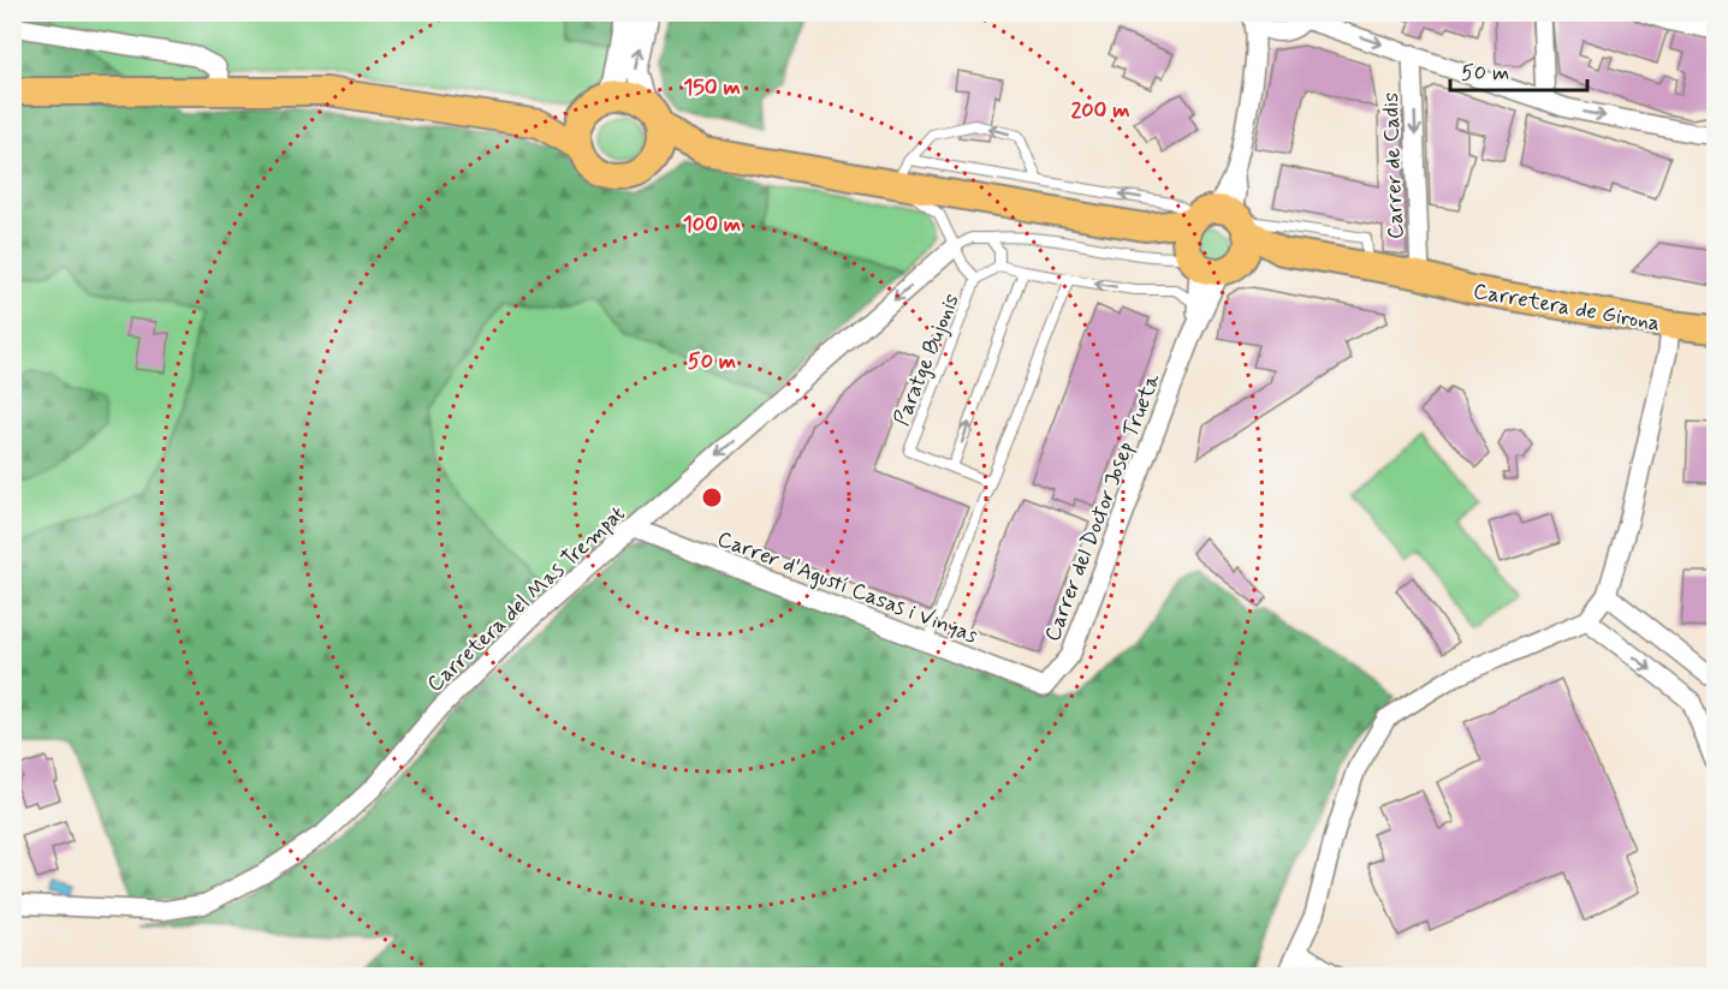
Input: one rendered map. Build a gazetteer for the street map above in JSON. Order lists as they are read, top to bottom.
{
  "streets": {
    "main road": ["Carretera de Girona"],
    "street": [
      "Carrer de Cadis",
      "Carrer del Doctor Josep Trueta",
      "Carrer d'Agustí Casas i Vinyas",
      "Carretera del Mas Trempat"
    ],
    "lane": ["Paratge Bujonis"]
  },
  "crossings": [
    ["Carrer de Cadis", "Carretera de Girona"],
    ["Carretera de Girona", "Carrer del Doctor Josep Trueta"],
    ["Paratge Bujonis", "Carretera del Mas Trempat"],
    ["Carrer del Doctor Josep Trueta", "Carrer d'Agustí Casas i Vinyas"],
    ["Carrer d'Agustí Casas i Vinyas", "Carretera del Mas Trempat"]
  ],
  "one_way": ["Carretera del Mas Trempat"],
  "scale_bar": "50 m",
  "rings": [
    "150 m",
    "200 m",
    "100 m",
    "50 m"
  ]
}
